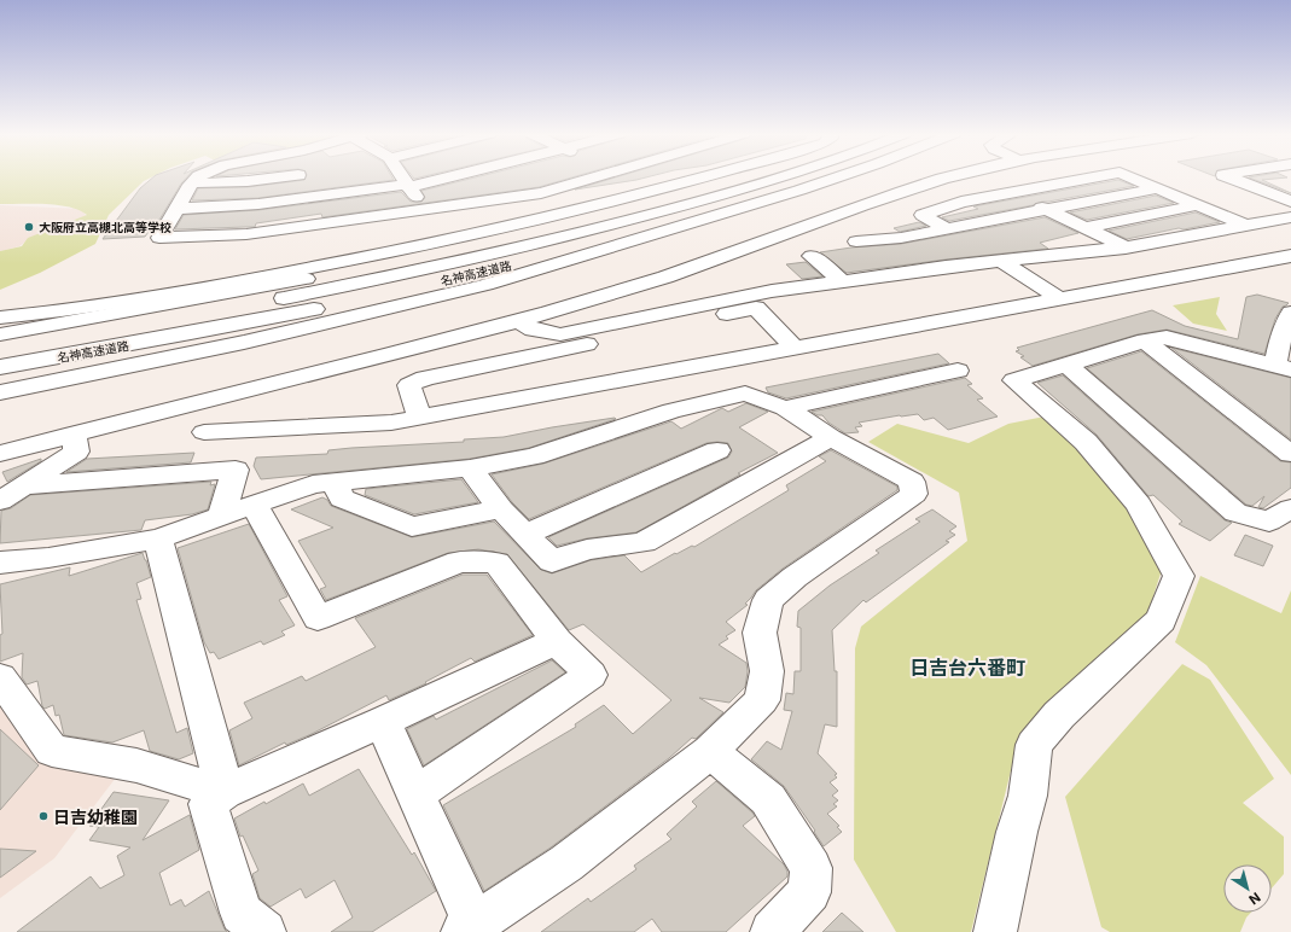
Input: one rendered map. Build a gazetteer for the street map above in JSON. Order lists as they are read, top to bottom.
{
  "streets": {
    "main road": ["名神高速道路"]
  },
  "districts": ["日吉台六番町"],
  "places": ["大阪府立高槻北高等学校", "日吉幼稚園"],
  "north": "bottom right"
}
